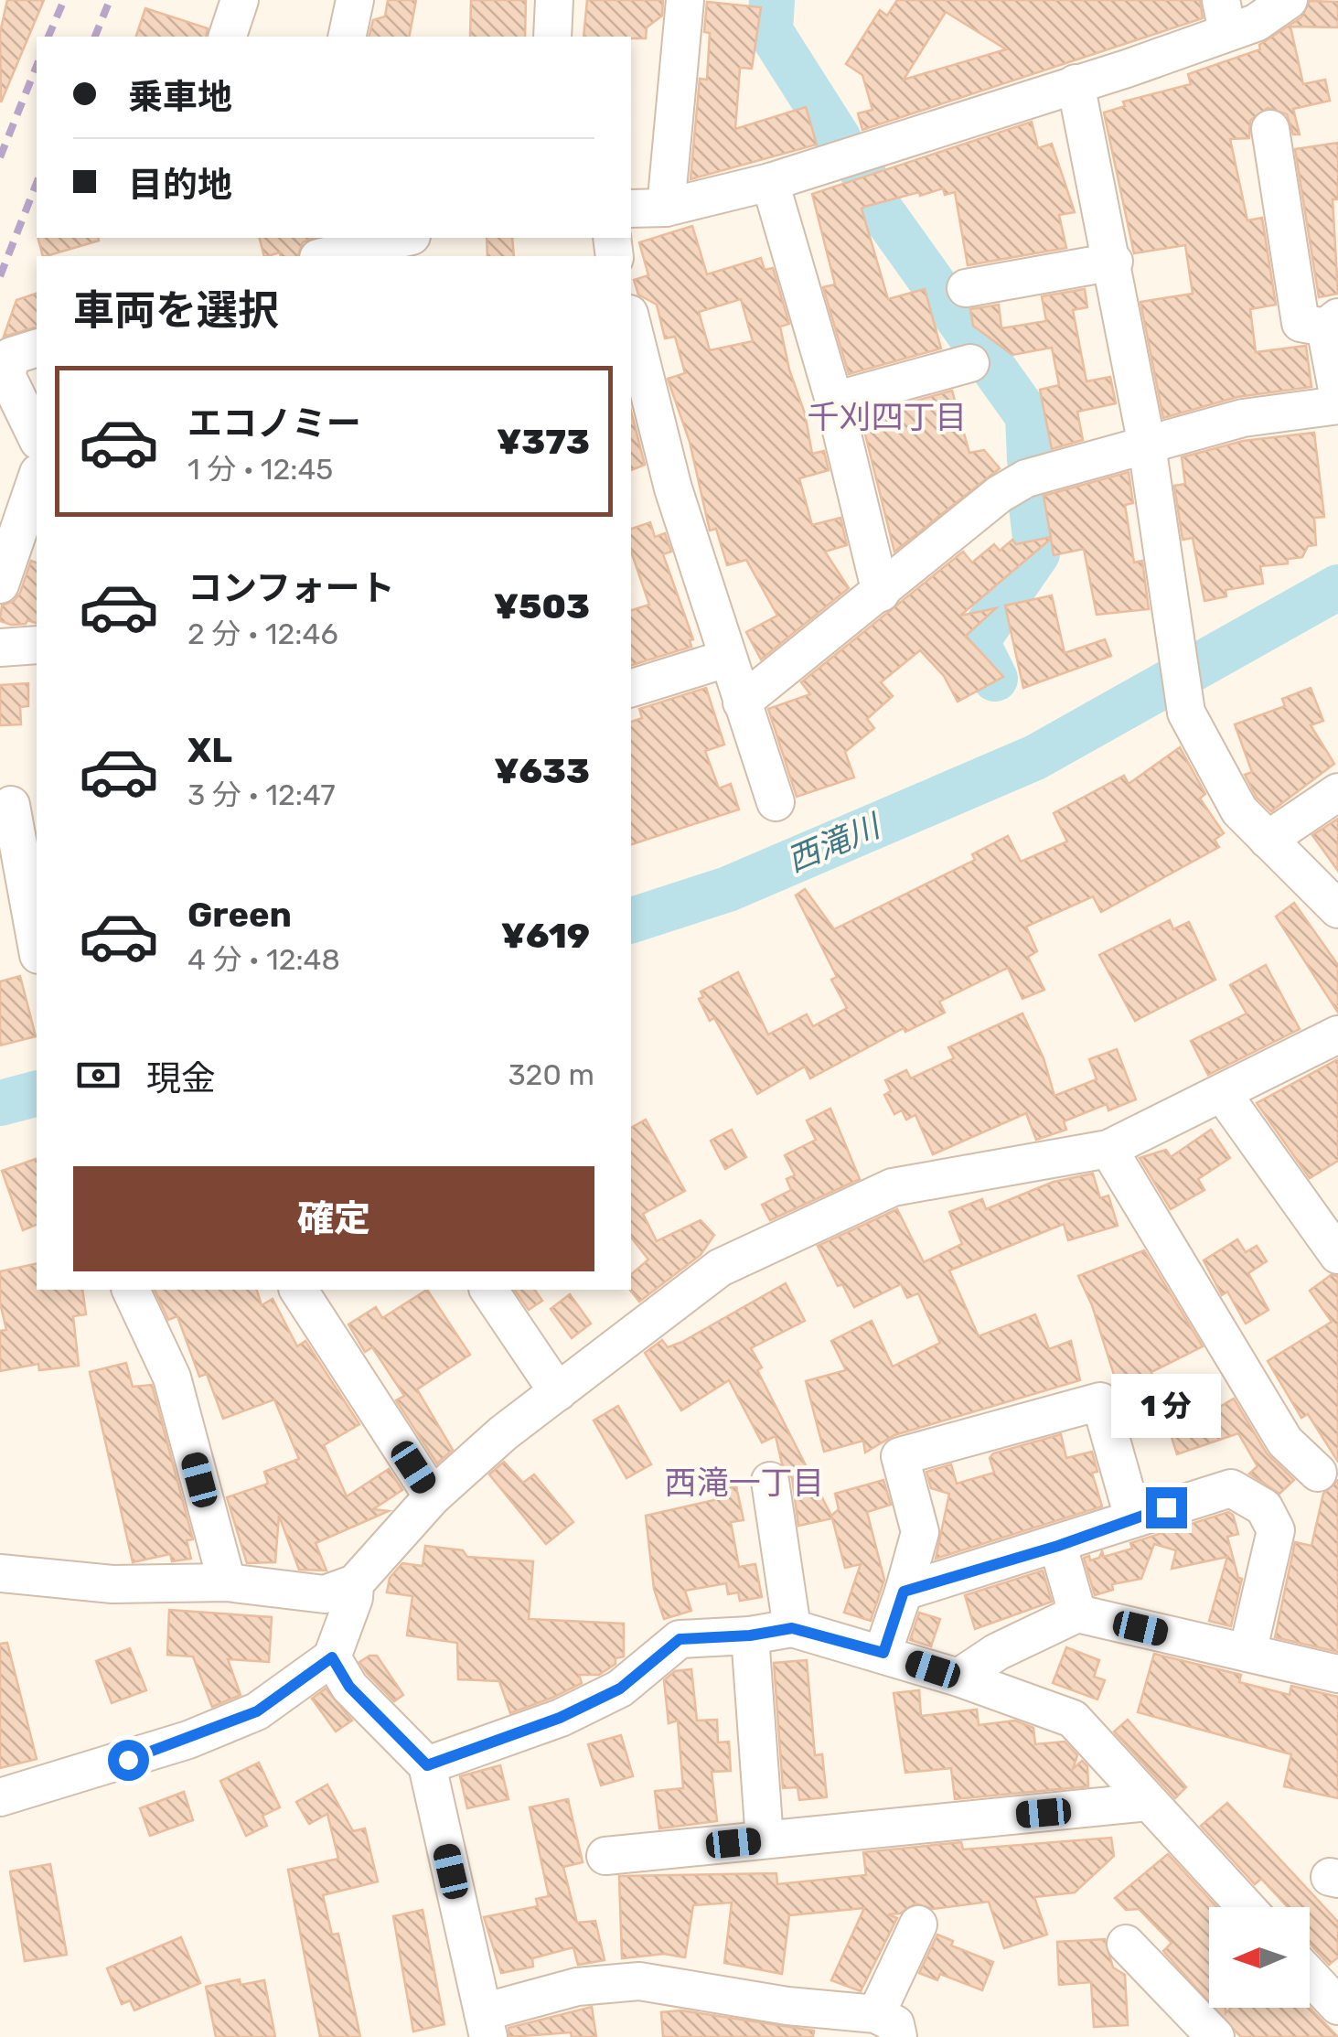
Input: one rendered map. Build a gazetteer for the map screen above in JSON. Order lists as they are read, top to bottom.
{
  "districts": ["千刈四丁目", "西滝一丁目"],
  "water": ["西滝川"],
  "north": "left",
  "page": {
    "banner": ["乗車地", "目的地"],
    "heading": "車両を選択",
    "list": [
      {
        "name": "エコノミー",
        "note": "1 分 · 12:45",
        "value": "¥373"
      },
      {
        "name": "コンフォート",
        "note": "2 分 · 12:46",
        "value": "¥503"
      },
      {
        "name": "XL",
        "note": "3 分 · 12:47",
        "value": "¥633"
      },
      {
        "name": "Green",
        "note": "4 分 · 12:48",
        "value": "¥619"
      }
    ],
    "pay": ["現金", "320 m"],
    "buttons": "確定",
    "bubble": "1 分"
  }
}
